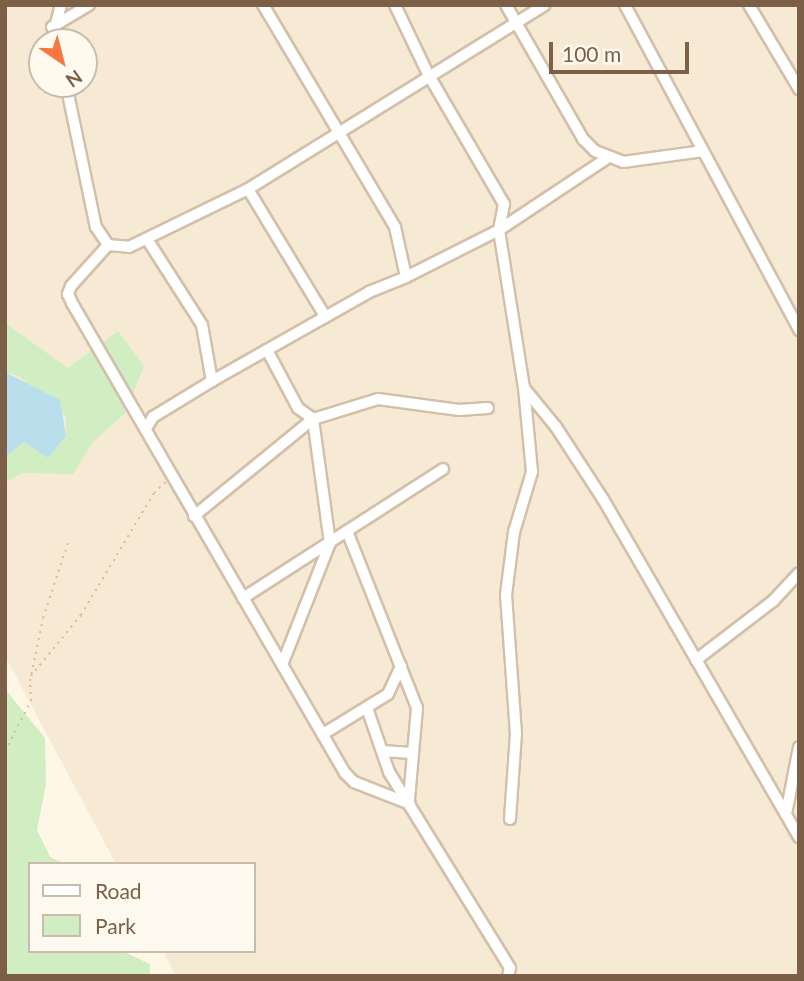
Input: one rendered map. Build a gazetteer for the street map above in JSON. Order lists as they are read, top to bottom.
{
  "legend": ["Road", "Park"],
  "scale_bar": "100 m",
  "north": "bottom right"
}
